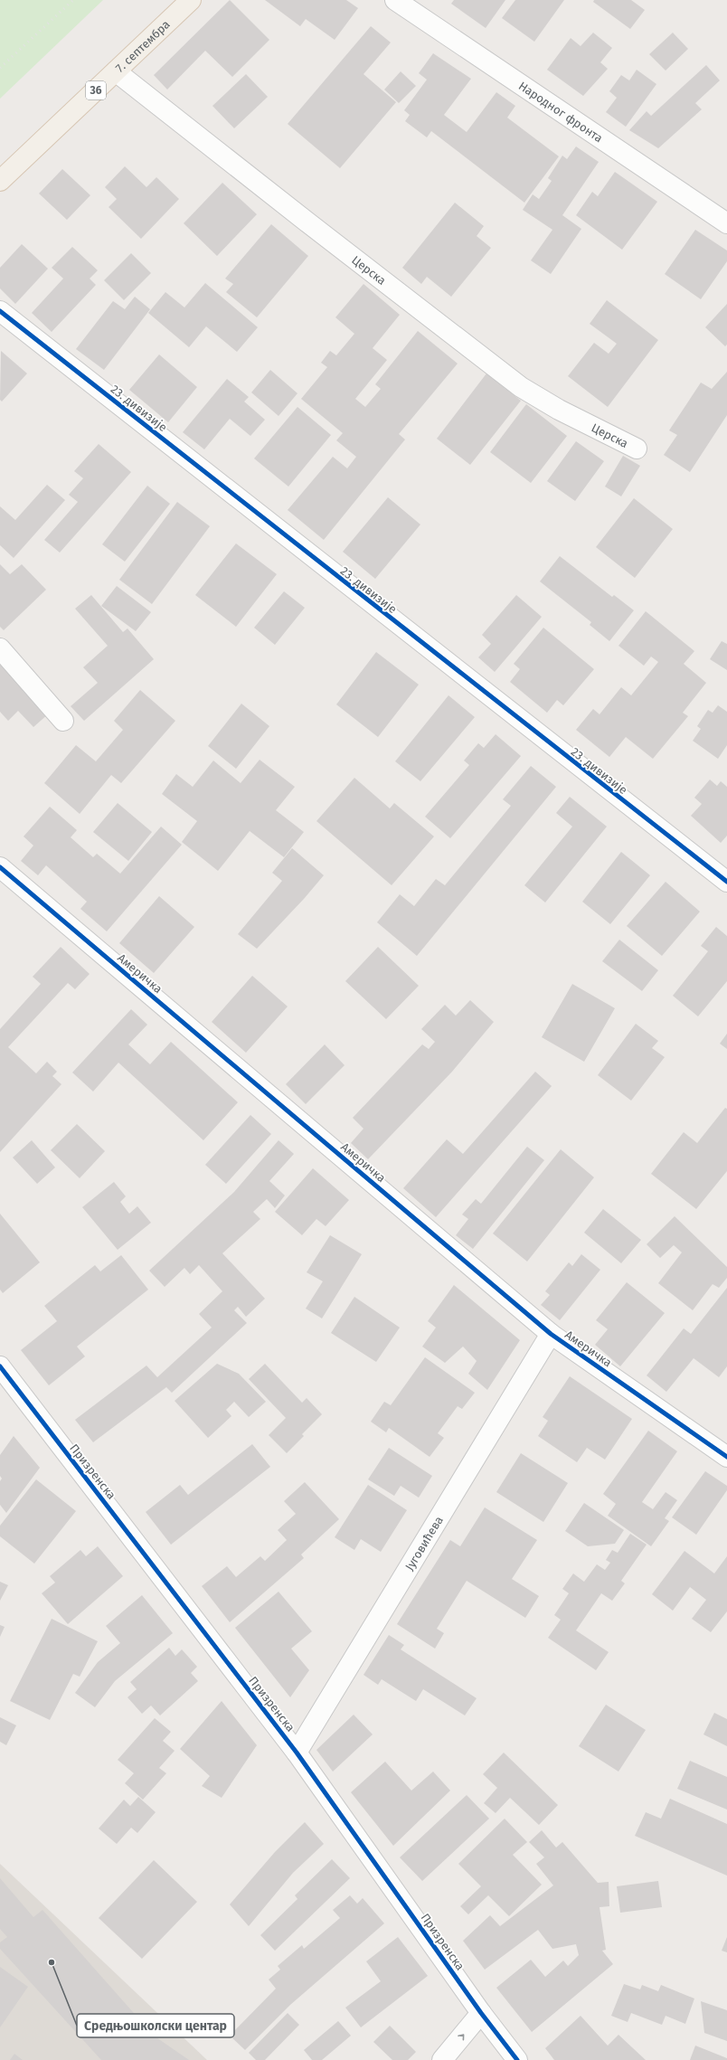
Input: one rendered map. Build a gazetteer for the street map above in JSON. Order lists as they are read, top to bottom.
{
  "streets": {
    "main road": ["7. септембра", "36"],
    "street": [
      "Народног фронта",
      "Церска",
      "23. дивизије",
      "Америчка",
      "Призренска",
      "Југовићева"
    ]
  },
  "crossings": [
    ["7. септембра", "Церска"],
    ["Америчка", "Југовићева"],
    ["Призренска", "Југовићева"]
  ],
  "places": ["Средњошколски центар"]
}
